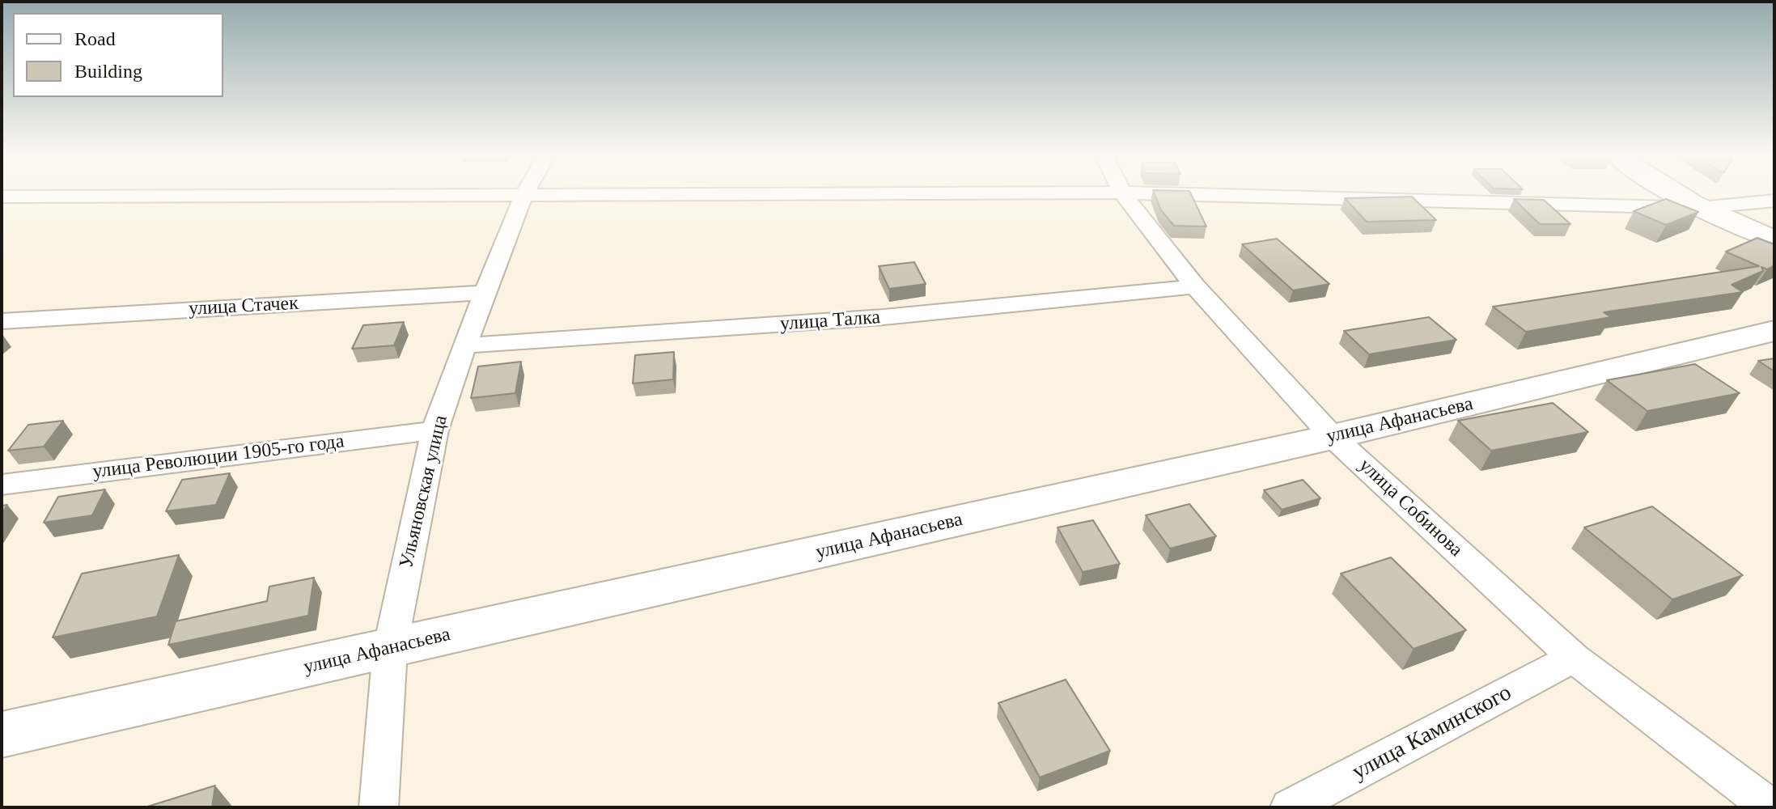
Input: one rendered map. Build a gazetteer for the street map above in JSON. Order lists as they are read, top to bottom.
{
  "streets": {
    "street": [
      "улица Стачек",
      "улица Талка",
      "улица Афанасьева",
      "улица Революции 1905-го года",
      "Ульяновская улица",
      "улица Собинова",
      "улица Каминского"
    ]
  },
  "crossings": [
    ["улица Стачек", "Ульяновская улица"],
    ["улица Талка", "Ульяновская улица"],
    ["улица Талка", "улица Собинова"],
    ["улица Афанасьева", "Ульяновская улица"],
    ["улица Афанасьева", "улица Собинова"],
    ["улица Революции 1905-го года", "Ульяновская улица"],
    ["улица Собинова", "улица Каминского"]
  ],
  "legend": ["Road", "Building"]
}
